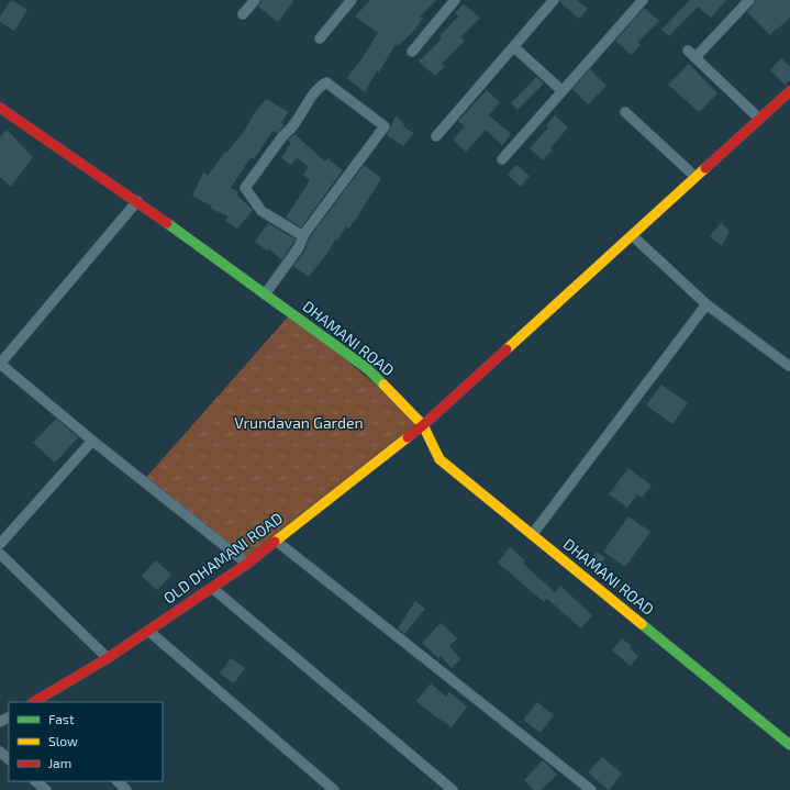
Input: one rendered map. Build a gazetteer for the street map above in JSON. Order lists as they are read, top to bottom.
{
  "streets": {
    "main road": ["DHAMANI ROAD", "OLD DHAMANI ROAD"]
  },
  "crossings": [
    ["DHAMANI ROAD", "OLD DHAMANI ROAD"]
  ],
  "parks": ["Vrundavan Garden"],
  "legend": ["Fast", "Slow", "Jam"]
}
